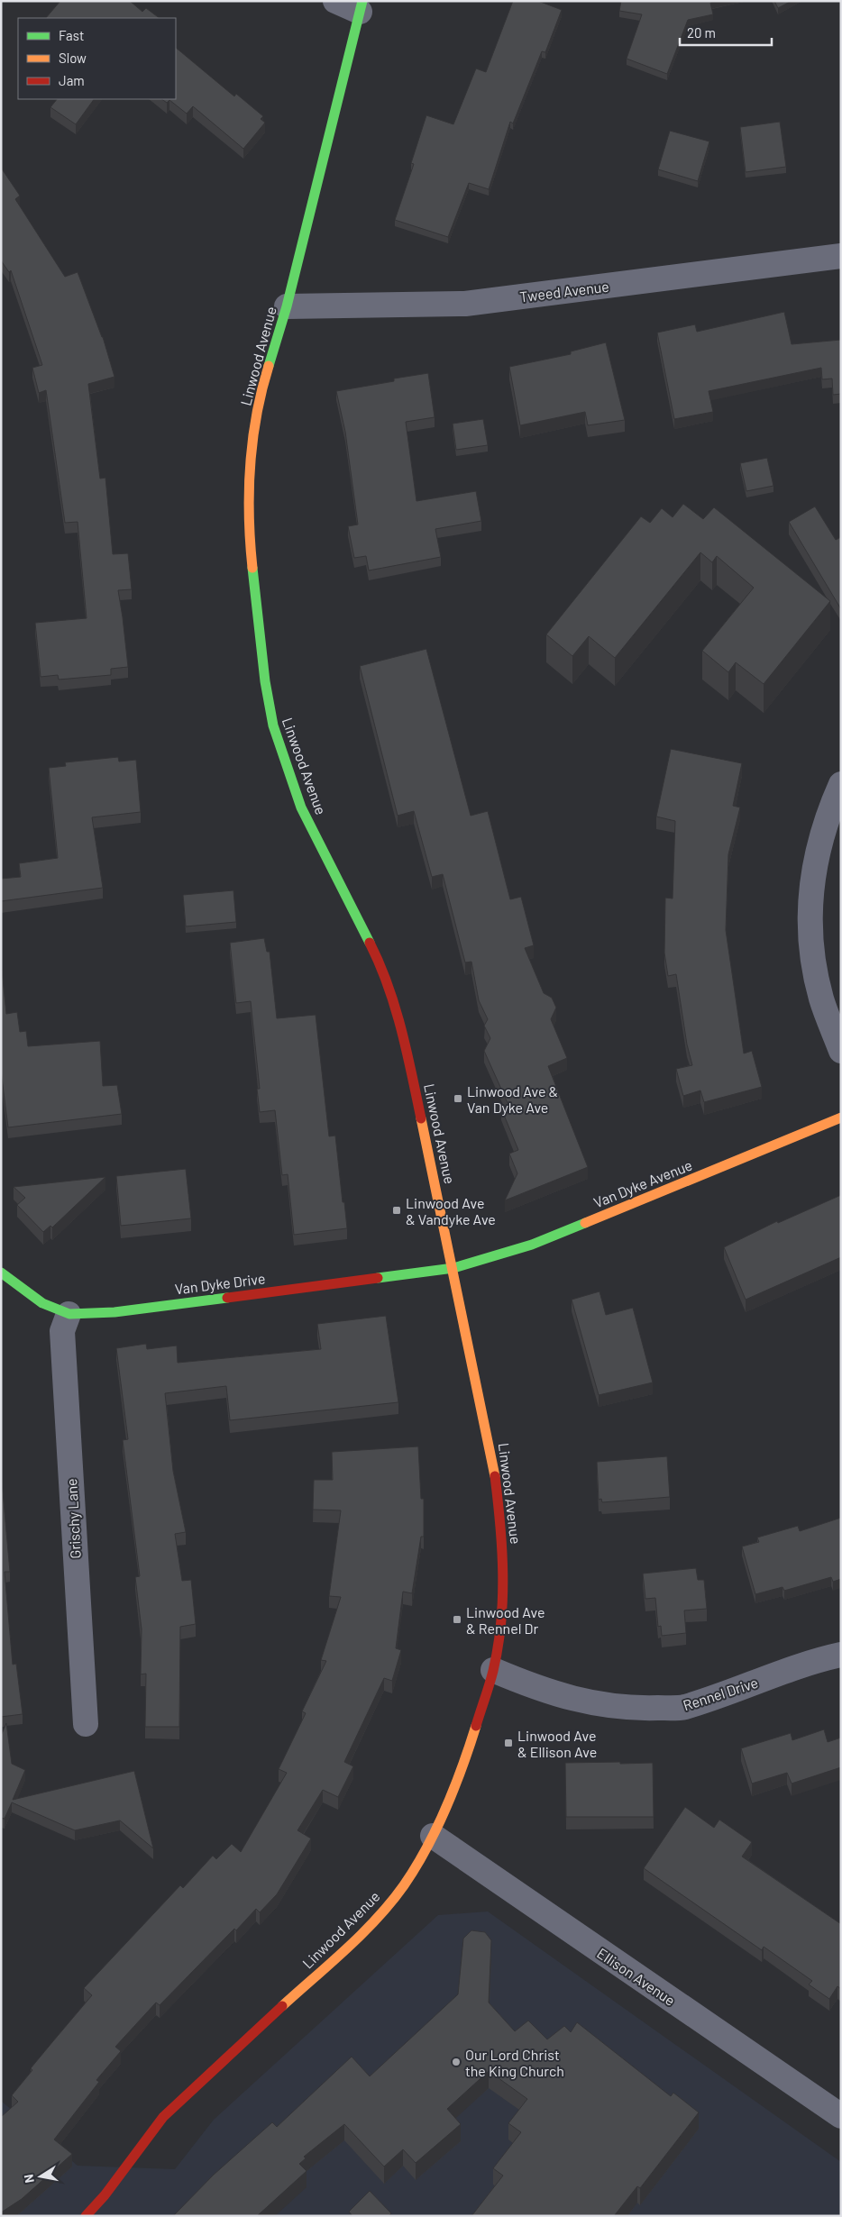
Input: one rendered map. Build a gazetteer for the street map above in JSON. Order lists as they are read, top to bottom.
{
  "streets": {
    "main road": ["Linwood Avenue", "Van Dyke Avenue", "Van Dyke Drive"],
    "street": [
      "Tweed Avenue",
      "Grischy Lane",
      "Rennel Drive",
      "Ellison Avenue"
    ]
  },
  "crossings": [
    ["Tweed Avenue", "Linwood Avenue"],
    ["Linwood Avenue", "Van Dyke Avenue"],
    ["Linwood Avenue", "Van Dyke Drive"],
    ["Linwood Avenue", "Rennel Drive"],
    ["Linwood Avenue", "Ellison Avenue"],
    ["Van Dyke Avenue", "Van Dyke Drive"],
    ["Van Dyke Drive", "Grischy Lane"]
  ],
  "places": {
    "transit": [
      "Linwood Ave & Van Dyke Ave",
      "Linwood Ave & Vandyke Ave",
      "Linwood Ave & Rennel Dr",
      "Linwood Ave & Ellison Ave"
    ],
    "other": ["Our Lord Christ the King Church"]
  },
  "legend": ["Fast", "Slow", "Jam"],
  "scale_bar": "20 m",
  "north": "left"
}
